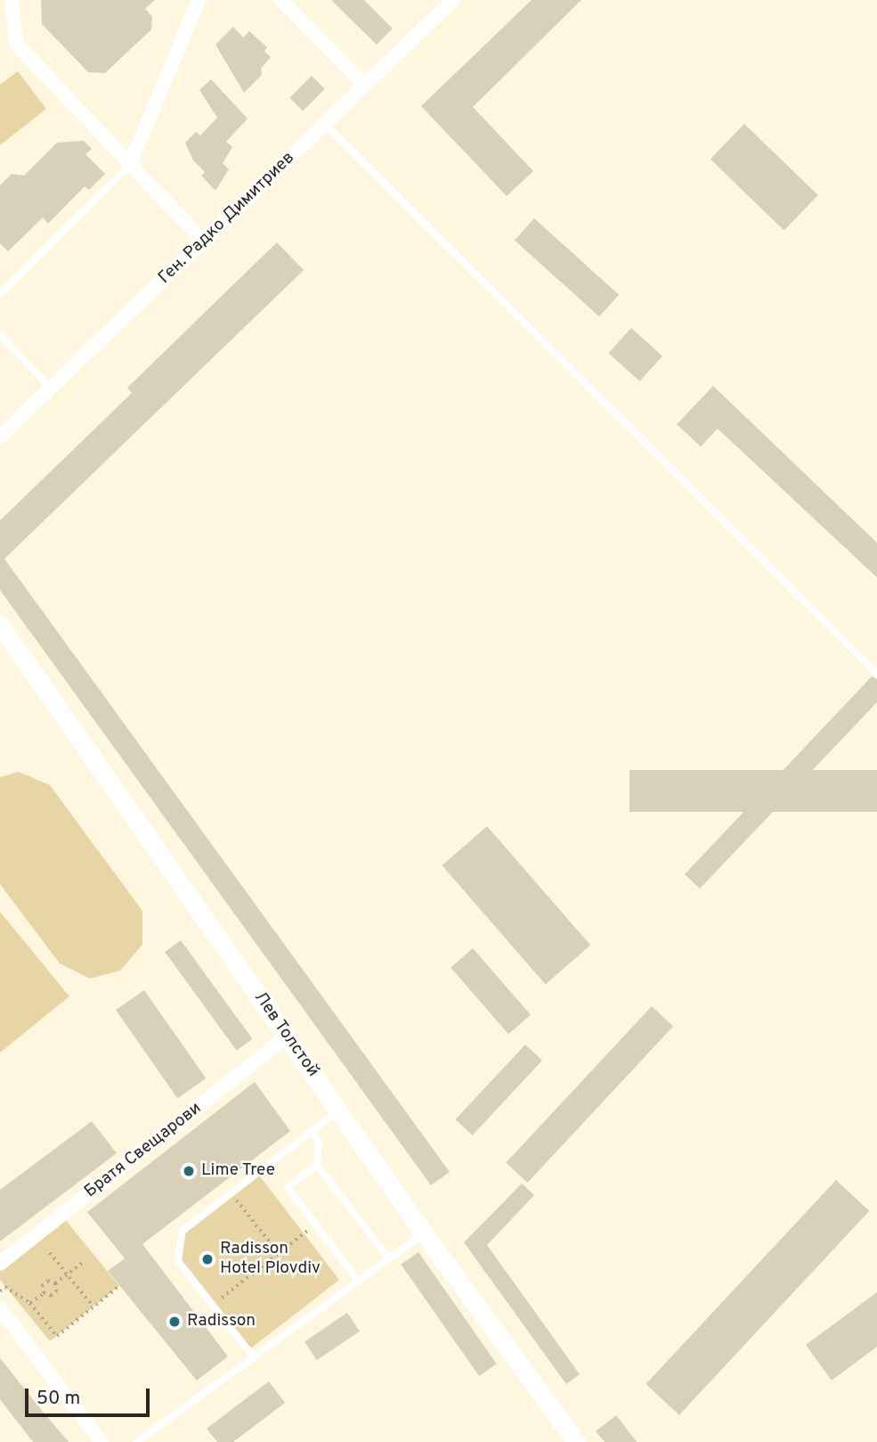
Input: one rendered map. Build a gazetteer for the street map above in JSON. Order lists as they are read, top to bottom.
{
  "streets": {
    "street": ["Ген. Радко Димитриев", "Лев Толстой", "Братя Свещарови"]
  },
  "crossings": [
    ["Лев Толстой", "Братя Свещарови"]
  ],
  "places": ["Lime Tree", "Radisson Hotel Plovdiv", "Radisson"],
  "scale_bar": "50 m"
}
